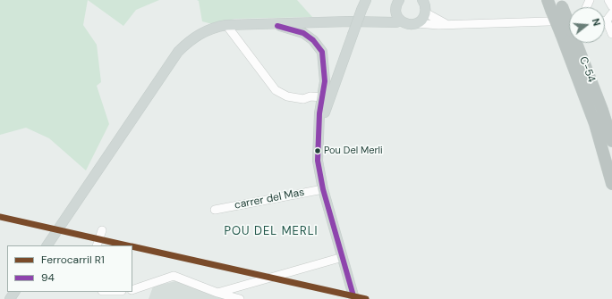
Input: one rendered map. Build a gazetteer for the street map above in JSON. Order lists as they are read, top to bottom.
{
  "streets": {
    "highway": ["C-54"],
    "street": ["carrer del Mas"]
  },
  "districts": ["POU DEL MERLI"],
  "places": ["Pou Del Merli"],
  "lines": ["transit line 94", "rail line R1"],
  "legend": ["Ferrocarril R1", "94"],
  "north": "right"
}
